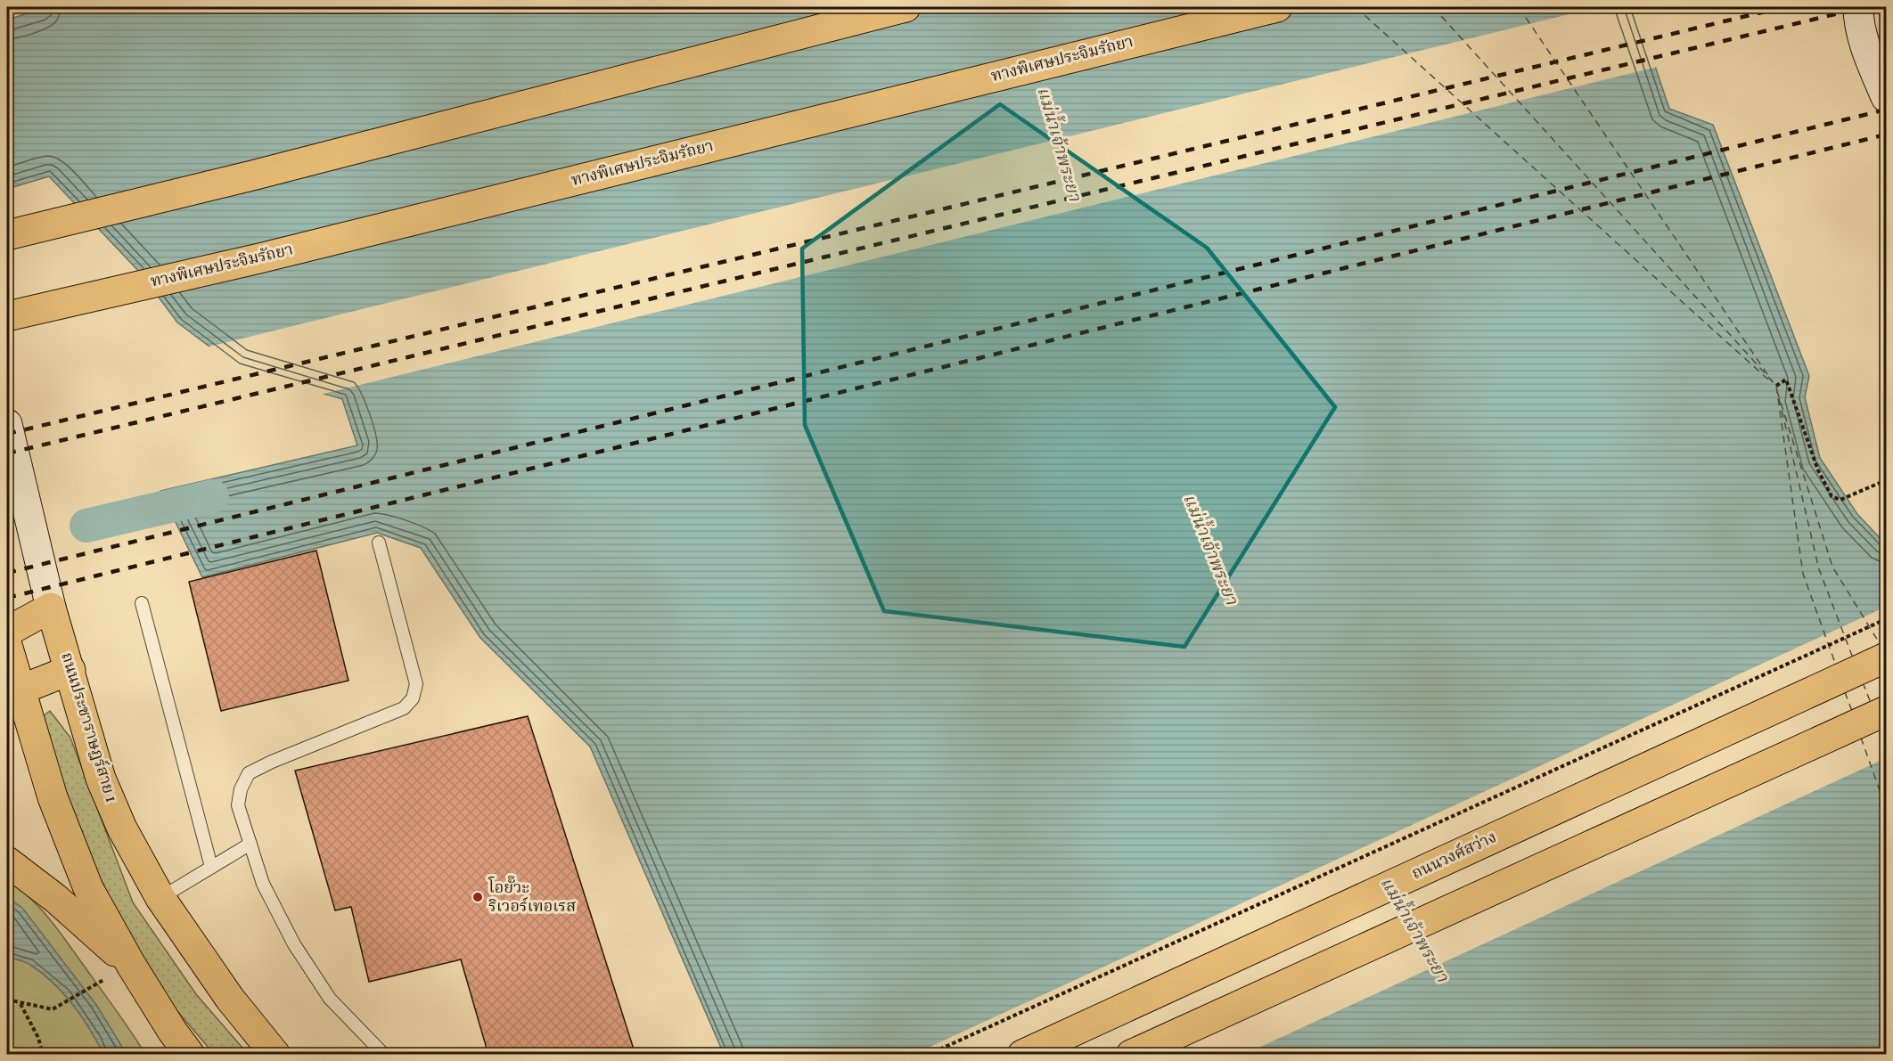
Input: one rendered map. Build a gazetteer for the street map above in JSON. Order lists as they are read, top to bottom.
{
  "streets": {
    "main road": ["ทางพิเศษประจิมรัถยา", "ถนนประชาราษฎร์สาย 1", "ถนนวงศ์สว่าง"]
  },
  "water": ["แม่น้ำเจ้าพระยา"],
  "places": ["โอยั๊วะ ริเวอร์เทอเรส"]
}
